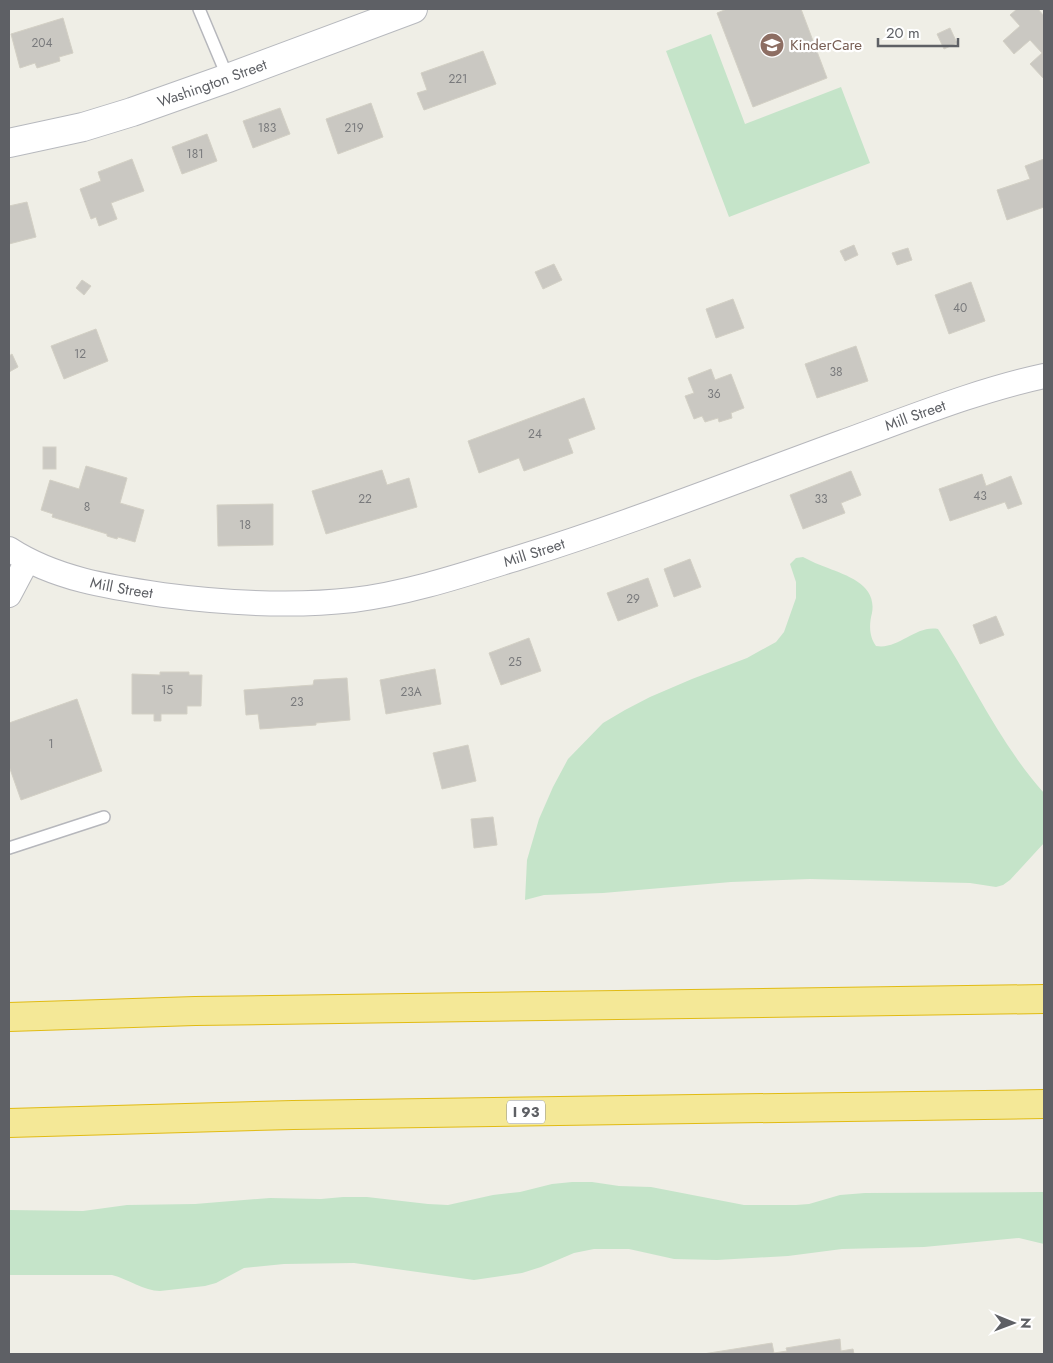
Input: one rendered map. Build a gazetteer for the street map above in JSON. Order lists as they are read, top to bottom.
{
  "streets": {
    "highway": ["I 93"],
    "main road": ["Washington Street"],
    "street": ["Mill Street"]
  },
  "places": {
    "school or university": ["KinderCare"]
  },
  "house_numbers": [
    "204",
    "221",
    "183",
    "219",
    "181",
    "40",
    "12",
    "38",
    "36",
    "24",
    "43",
    "22",
    "33",
    "8",
    "18",
    "29",
    "25",
    "15",
    "23A",
    "23",
    "1"
  ],
  "scale_bar": "20 m",
  "north": "right"
}
